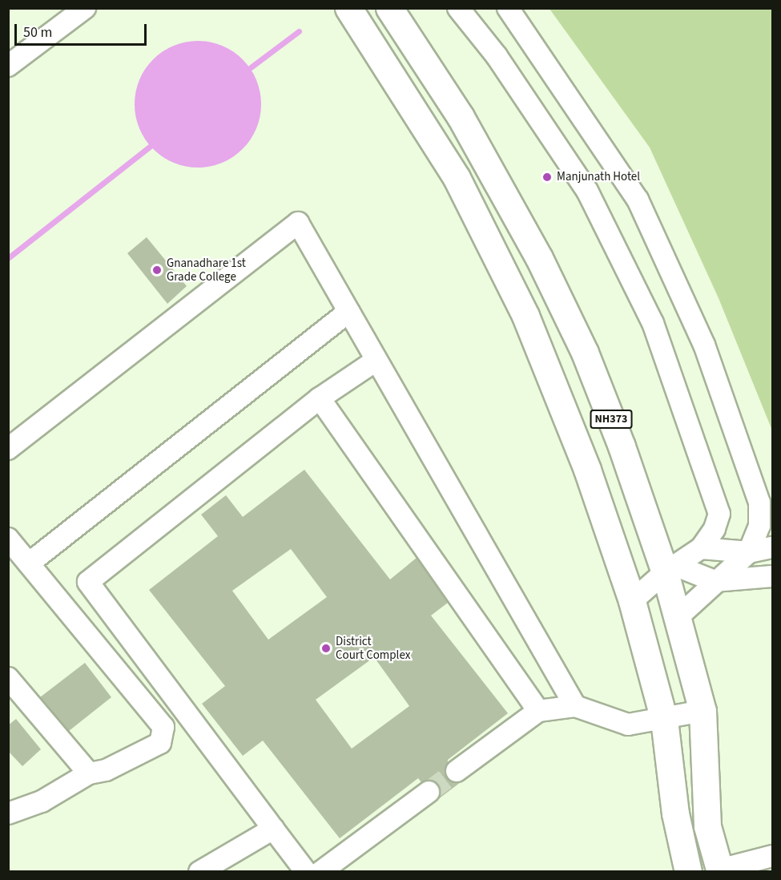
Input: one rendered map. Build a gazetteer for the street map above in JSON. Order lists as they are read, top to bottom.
{
  "streets": {
    "highway": ["NH373"]
  },
  "places": ["Manjunath Hotel", "Gnanadhare 1st Grade College", "District Court Complex"],
  "scale_bar": "50 m"
}
